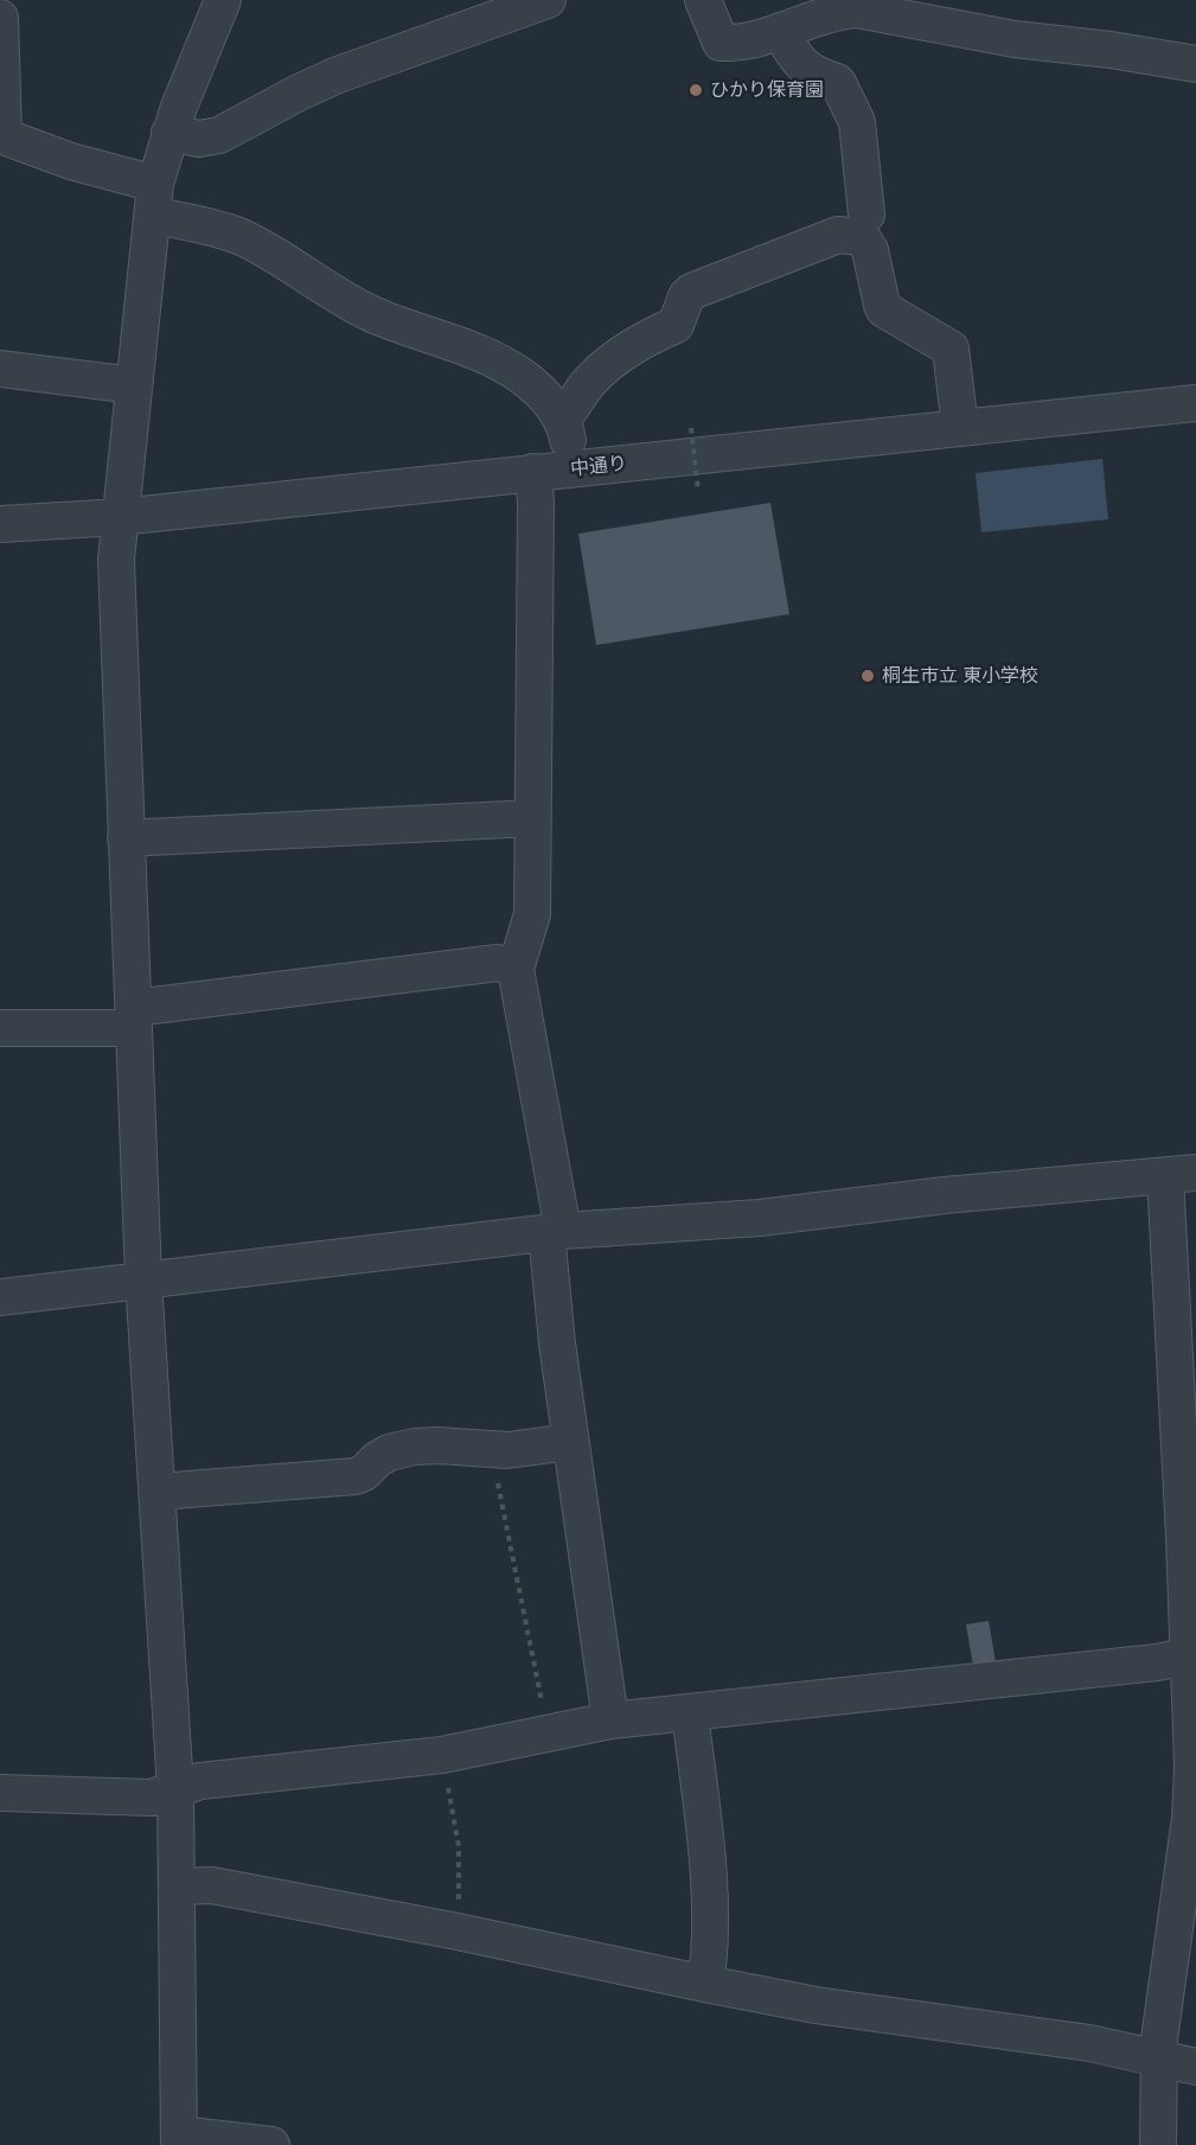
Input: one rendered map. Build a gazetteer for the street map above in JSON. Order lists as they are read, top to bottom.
{
  "streets": {
    "street": ["中通り"]
  },
  "places": ["ひかり保育園", "桐生市立 東小学校"]
}
